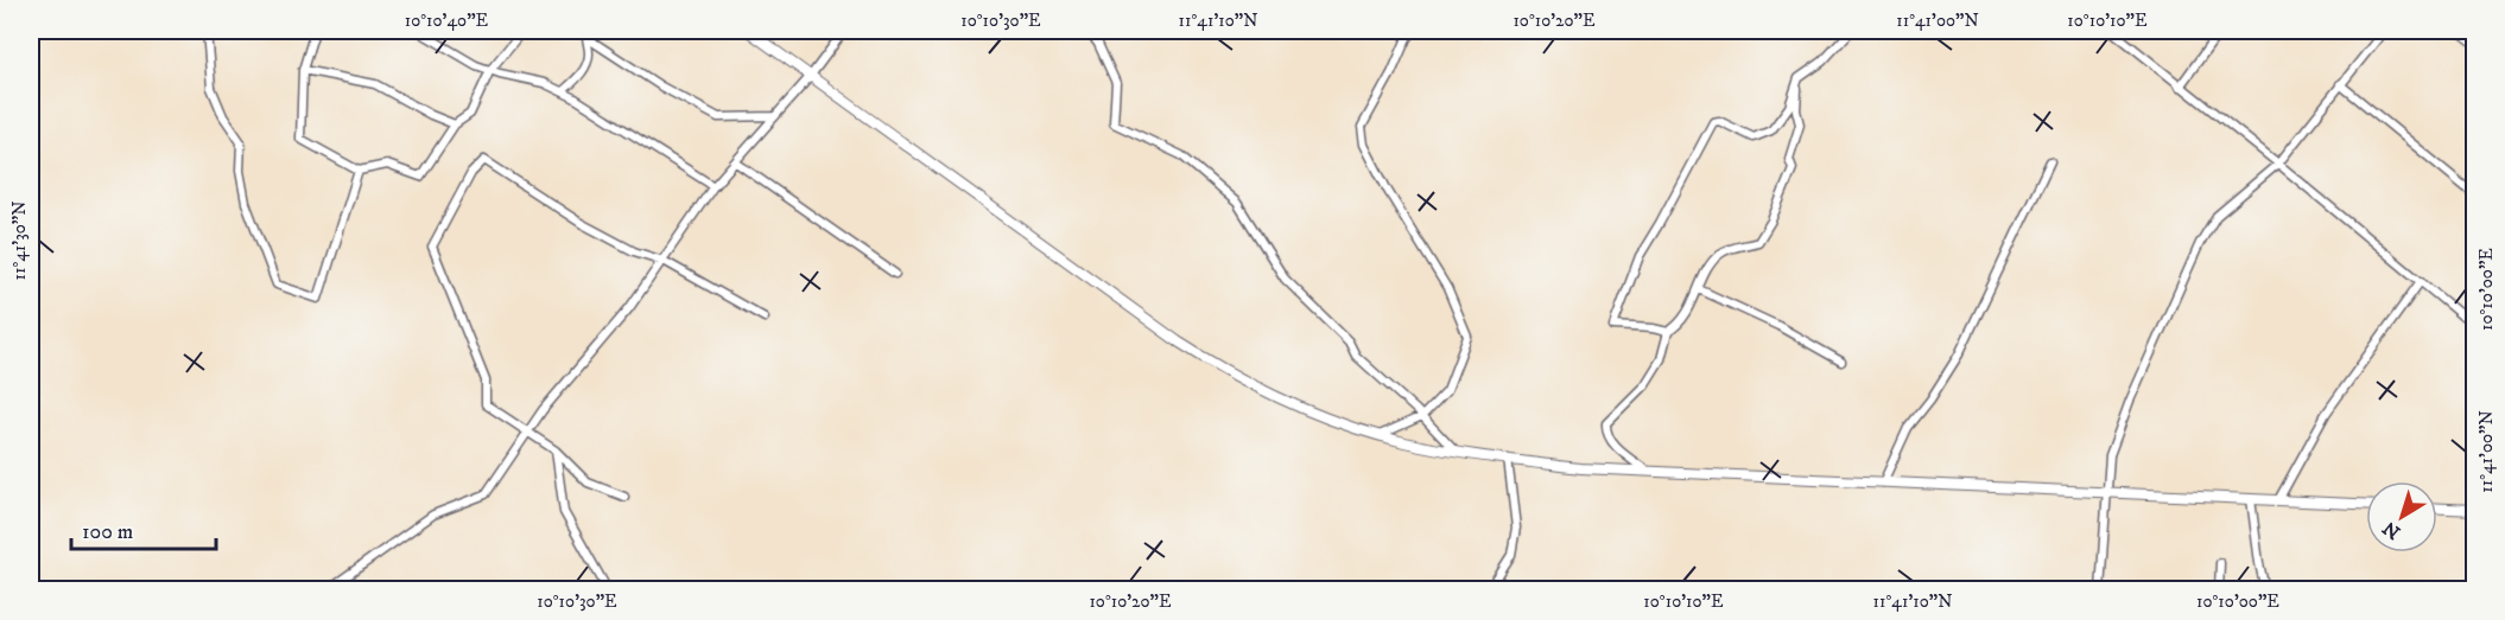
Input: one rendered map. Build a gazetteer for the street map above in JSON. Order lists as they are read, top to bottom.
{
  "scale_bar": "100 m",
  "north": "bottom left",
  "coordinates": [
    "10°10'40\"E",
    "10°10'30\"E",
    "11°41'10\"N",
    "10°10'20\"E",
    "11°41'00\"N",
    "10°10'10\"E",
    "11°41'30\"N",
    "10°10'00\"E"
  ]
}
